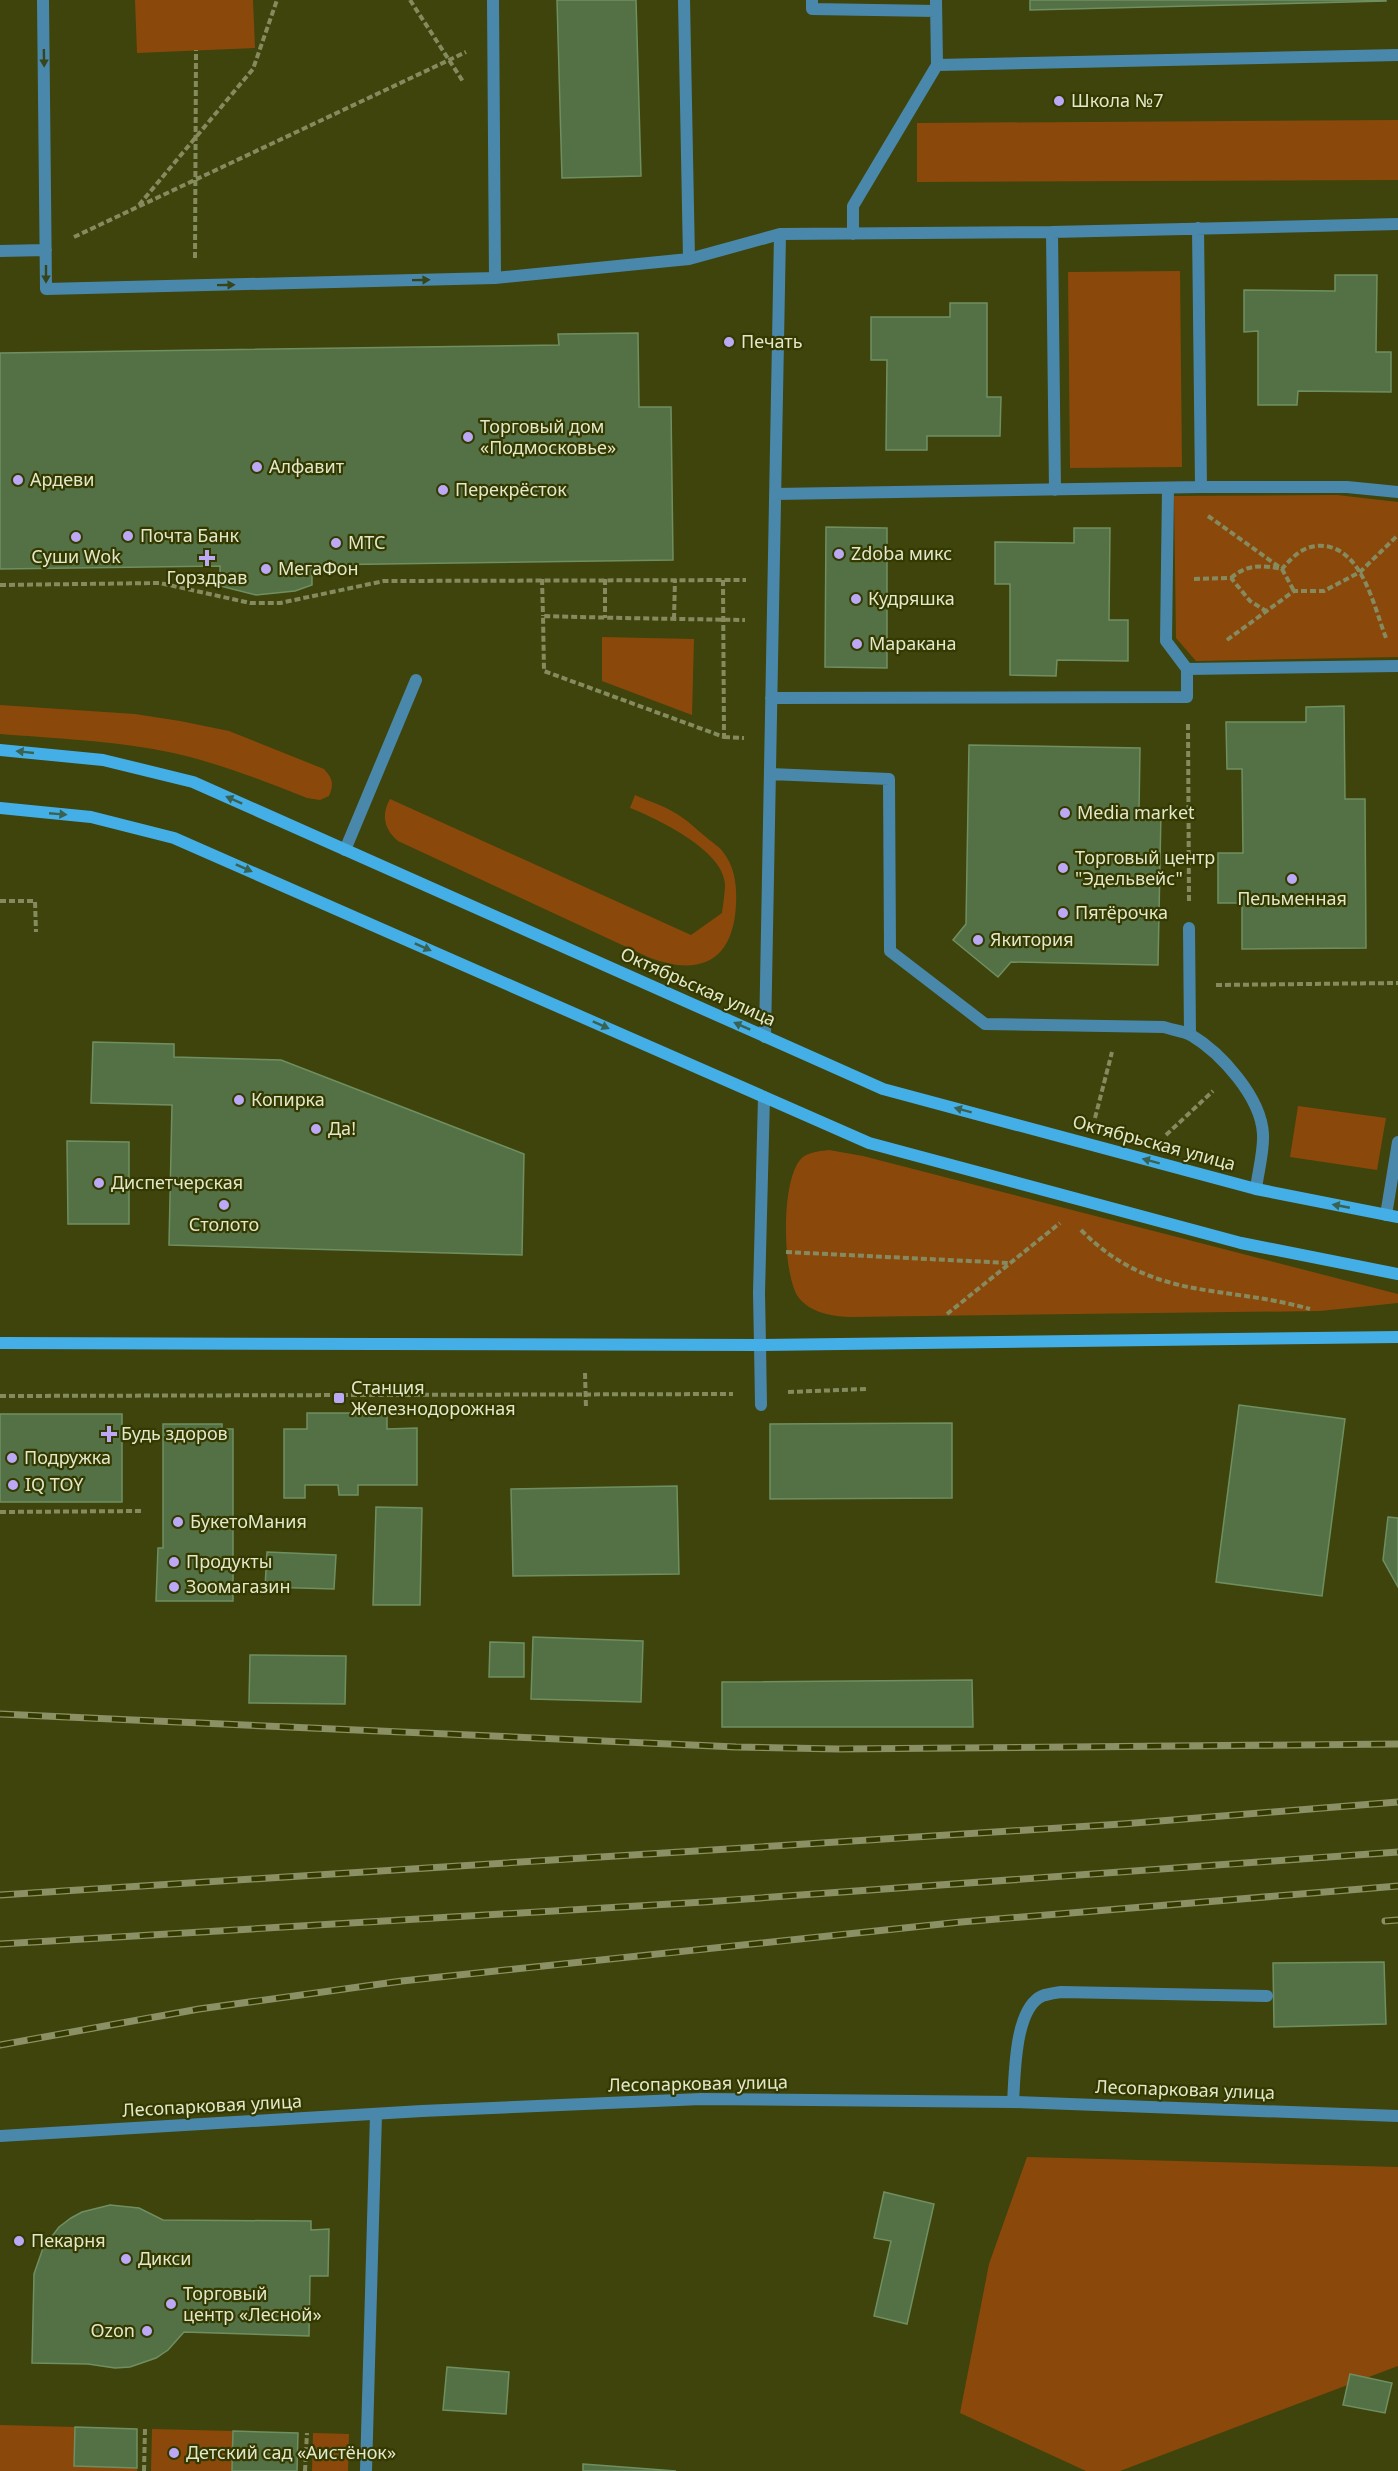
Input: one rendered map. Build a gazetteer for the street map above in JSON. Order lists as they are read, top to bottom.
{
  "streets": {
    "main road": ["Октябрьская улица"],
    "street": ["Лесопарковая улица"]
  },
  "places": {
    "other": [
      "Школа №7",
      "Печать",
      "Торговый дом «Подмосковье»",
      "Алфавит",
      "Ардеви",
      "Перекрёсток",
      "Почта Банк",
      "Суши Wok",
      "МТС",
      "Zdoba микс",
      "МегаФон",
      "Кудряшка",
      "Маракана",
      "Media market",
      "Торговый центр \"Эдельвейс\"",
      "Пельменная",
      "Пятёрочка",
      "Якитория",
      "Копирка",
      "Да!",
      "Диспетчерская",
      "Столото",
      "Подружка",
      "IQ TOY",
      "БукетоМания",
      "Продукты",
      "Зоомагазин",
      "Пекарня",
      "Дикси",
      "Торговый центр «Лесной»",
      "Ozon",
      "Детский сад «Аистёнок»"
    ],
    "health": ["Горздрав", "Будь здоров"],
    "transit": ["Станция Железнодорожная"]
  }
}
